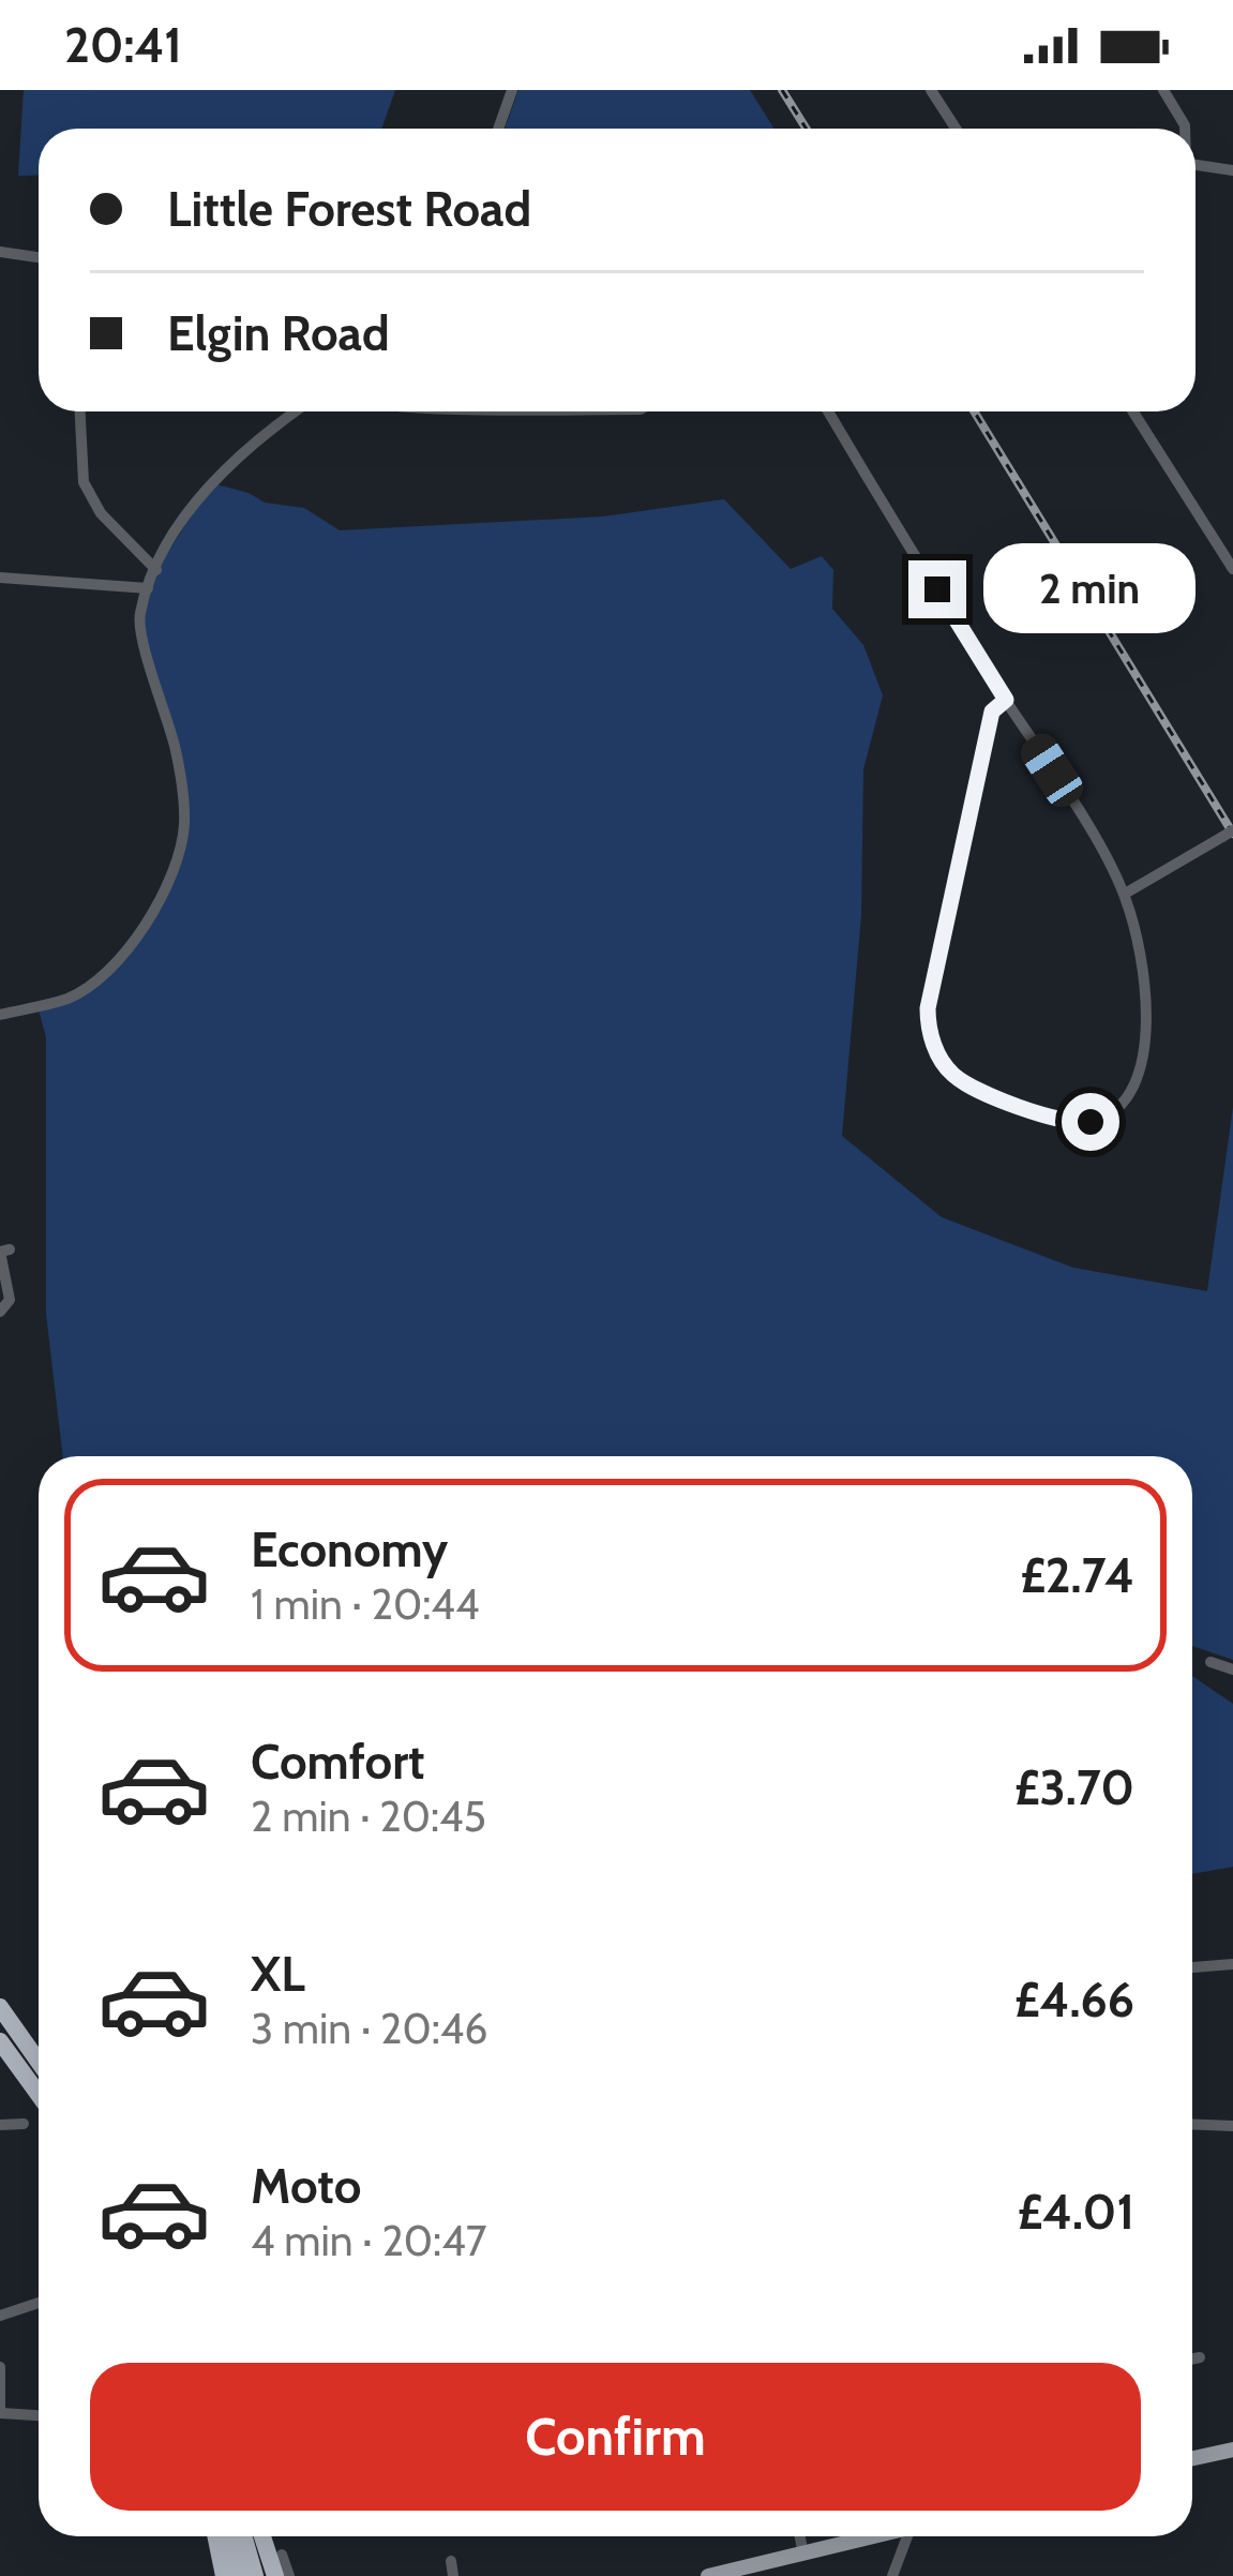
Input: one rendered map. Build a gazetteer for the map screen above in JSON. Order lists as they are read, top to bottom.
{
  "page": {
    "status": "20:41",
    "banner": ["Little Forest Road", "Elgin Road"],
    "bubble": "2 min",
    "list": [
      {
        "name": "Economy",
        "note": "1 min · 20:44",
        "value": "£2.74"
      },
      {
        "name": "Comfort",
        "note": "2 min · 20:45",
        "value": "£3.70"
      },
      {
        "name": "XL",
        "note": "3 min · 20:46",
        "value": "£4.66"
      },
      {
        "name": "Moto",
        "note": "4 min · 20:47",
        "value": "£4.01"
      }
    ],
    "buttons": "Confirm"
  }
}
